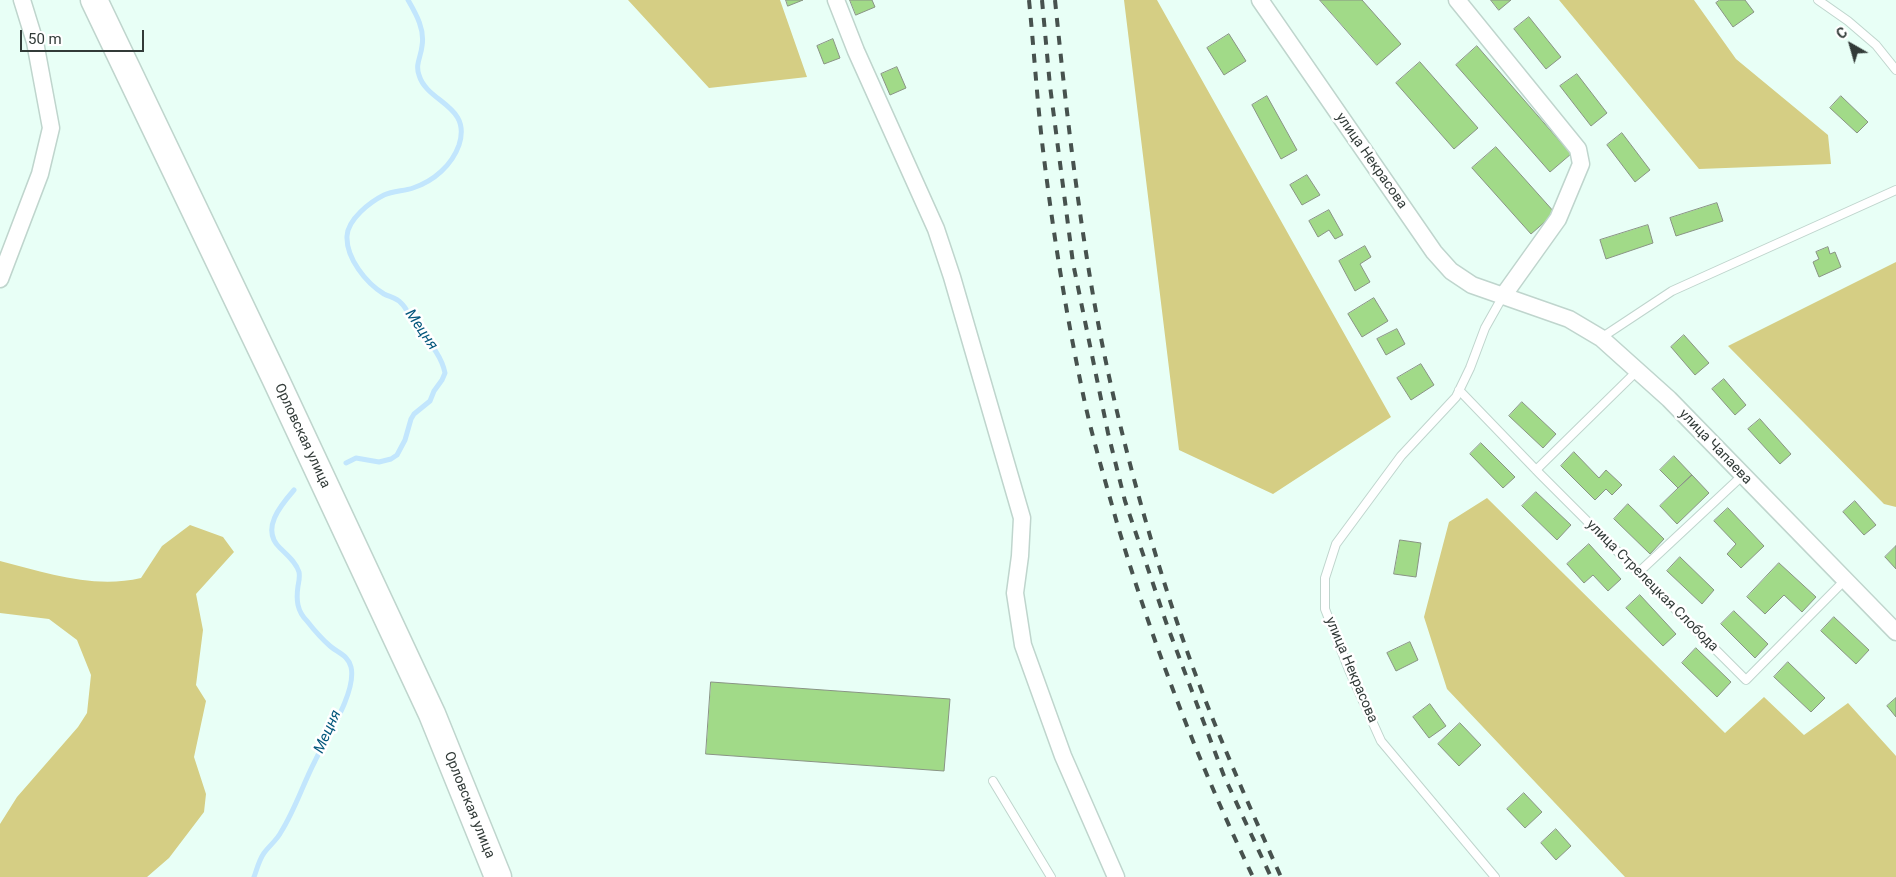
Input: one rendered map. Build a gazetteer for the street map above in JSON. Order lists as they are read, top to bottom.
{
  "streets": {
    "main road": ["Орловская улица"],
    "street": ["улица Некрасова", "улица Чапаева"],
    "lane": ["улица Стрелецкая Слобода"]
  },
  "crossings": [
    ["улица Некрасова", "улица Чапаева"],
    ["улица Некрасова", "улица Стрелецкая Слобода"],
    ["улица Чапаева", "улица Стрелецкая Слобода"]
  ],
  "water": ["Мецня"],
  "scale_bar": "50 m",
  "north": "top left"
}
